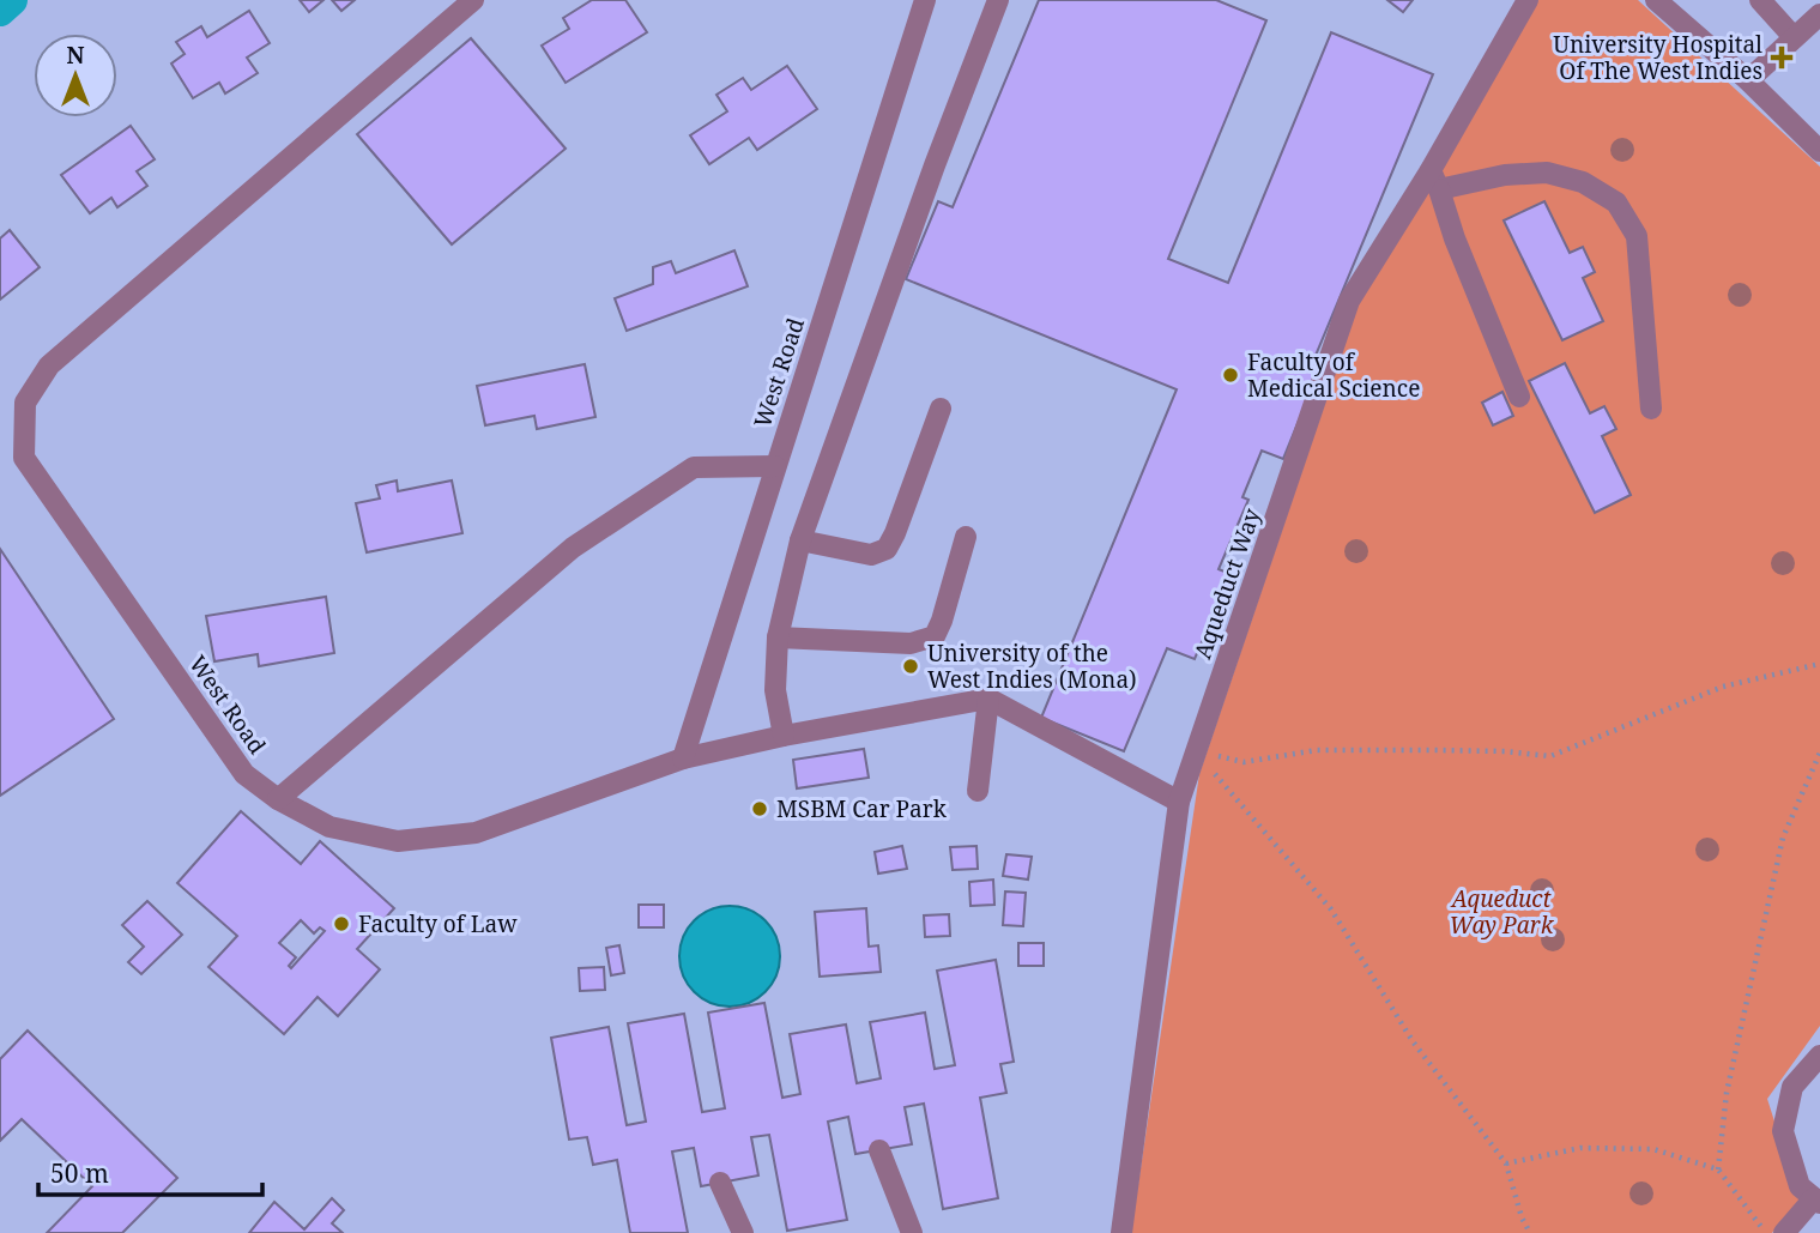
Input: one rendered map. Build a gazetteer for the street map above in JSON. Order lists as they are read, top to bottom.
{
  "streets": {
    "street": ["West Road", "Aqueduct Way"]
  },
  "parks": ["Aqueduct Way Park"],
  "places": {
    "health": ["University Hospital Of The West Indies"],
    "other": [
      "Faculty of Medical Science",
      "University of the West Indies (Mona)",
      "MSBM Car Park",
      "Faculty of Law"
    ]
  },
  "scale_bar": "50 m",
  "north": "top"
}
